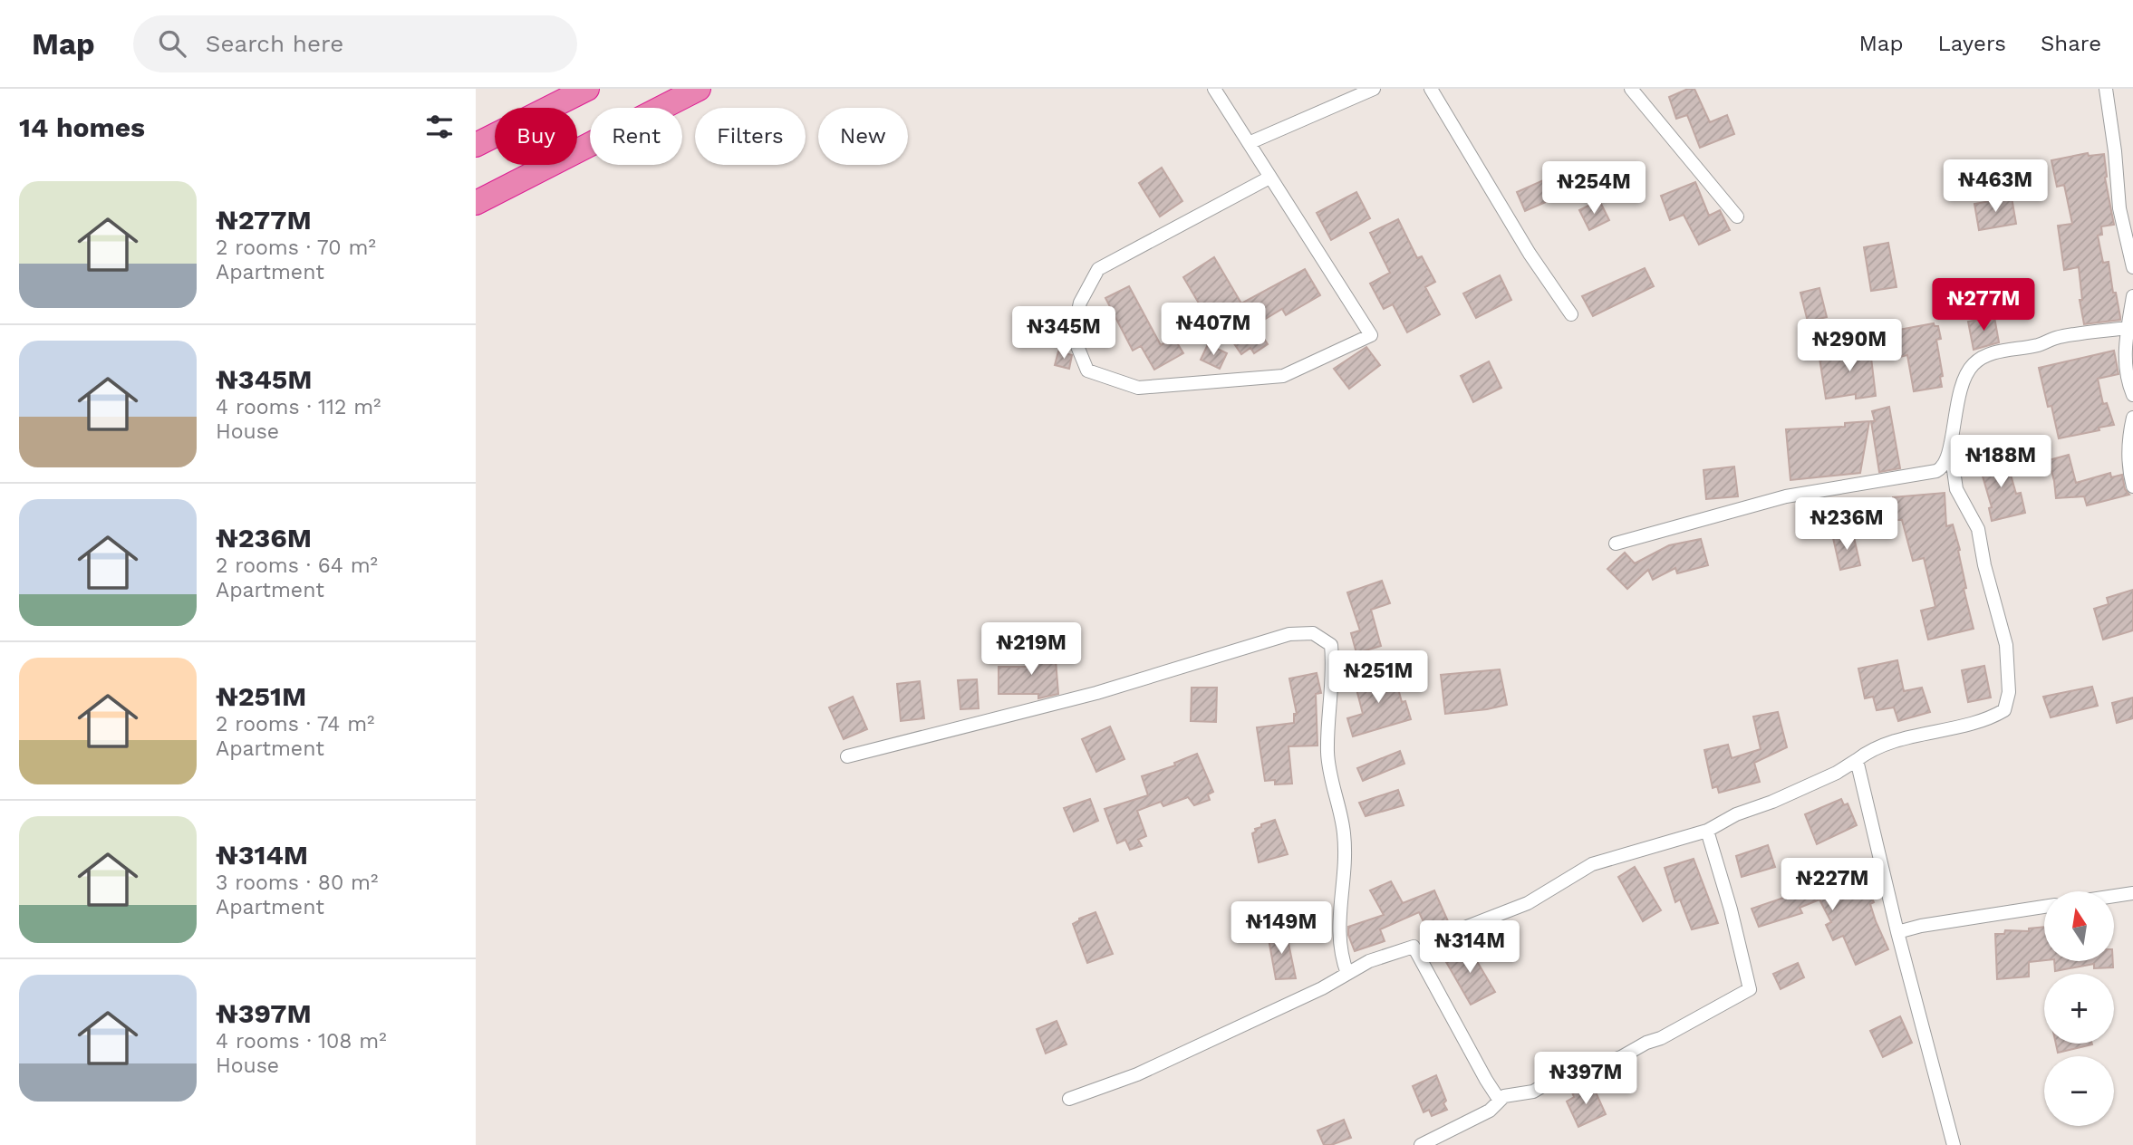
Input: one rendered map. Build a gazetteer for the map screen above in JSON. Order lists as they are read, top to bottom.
{
  "north": "top",
  "page": {
    "header": "Map",
    "search": "Search here",
    "nav": ["Map", "Layers", "Share"],
    "heading": "14 homes",
    "chip": [
      "Buy",
      "Rent",
      "Filters",
      "New"
    ],
    "price": [
      "₦463M",
      "₦254M",
      "₦277M",
      "₦407M",
      "₦345M",
      "₦290M",
      "₦188M",
      "₦236M",
      "₦219M",
      "₦251M",
      "₦227M",
      "₦149M",
      "₦314M",
      "₦397M"
    ],
    "list": [
      {
        "name": "₦277M",
        "note": "2 rooms · 70 m² · Apartment"
      },
      {
        "name": "₦345M",
        "note": "4 rooms · 112 m² · House"
      },
      {
        "name": "₦236M",
        "note": "2 rooms · 64 m² · Apartment"
      },
      {
        "name": "₦251M",
        "note": "2 rooms · 74 m² · Apartment"
      },
      {
        "name": "₦314M",
        "note": "3 rooms · 80 m² · Apartment"
      },
      {
        "name": "₦397M",
        "note": "4 rooms · 108 m² · House"
      }
    ],
    "map_buttons": ["+", "−"]
  }
}
